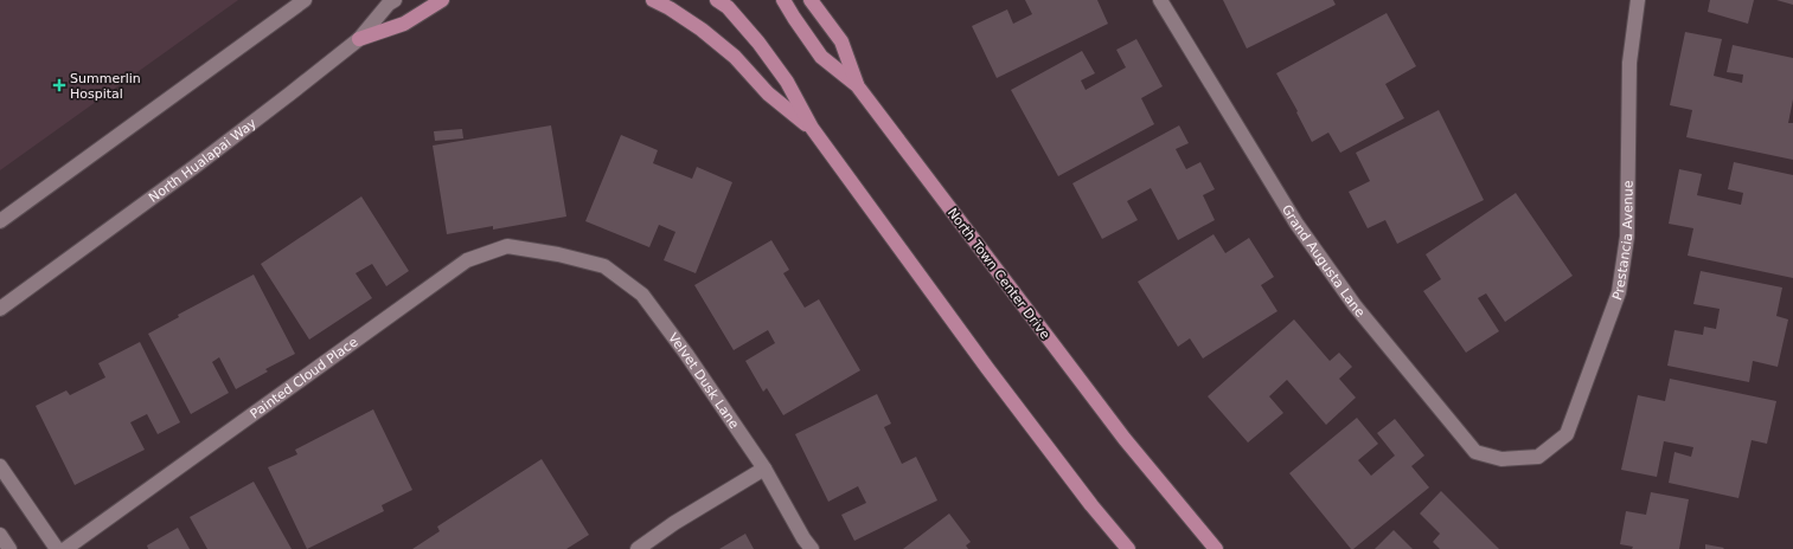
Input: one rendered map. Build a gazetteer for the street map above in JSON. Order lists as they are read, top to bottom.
{
  "streets": {
    "main road": ["North Town Center Drive"],
    "street": [
      "North Hualapai Way",
      "Prestancia Avenue",
      "Grand Augusta Lane",
      "Painted Cloud Place",
      "Velvet Dusk Lane"
    ]
  },
  "crossings": [
    ["Prestancia Avenue", "Grand Augusta Lane"],
    ["Painted Cloud Place", "Velvet Dusk Lane"]
  ],
  "places": {
    "health": ["Summerlin Hospital"]
  }
}
